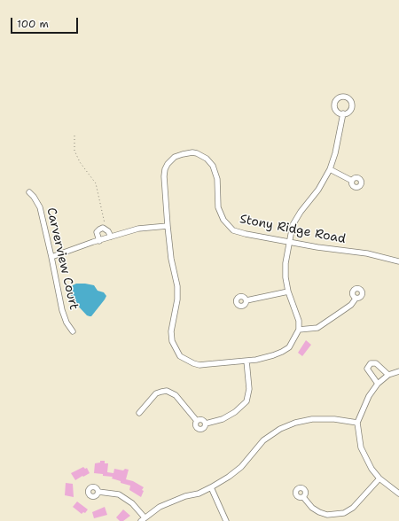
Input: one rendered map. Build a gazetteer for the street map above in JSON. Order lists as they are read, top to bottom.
{
  "streets": {
    "street": ["Stony Ridge Road", "Carverview Court"]
  },
  "scale_bar": "100 m"
}
